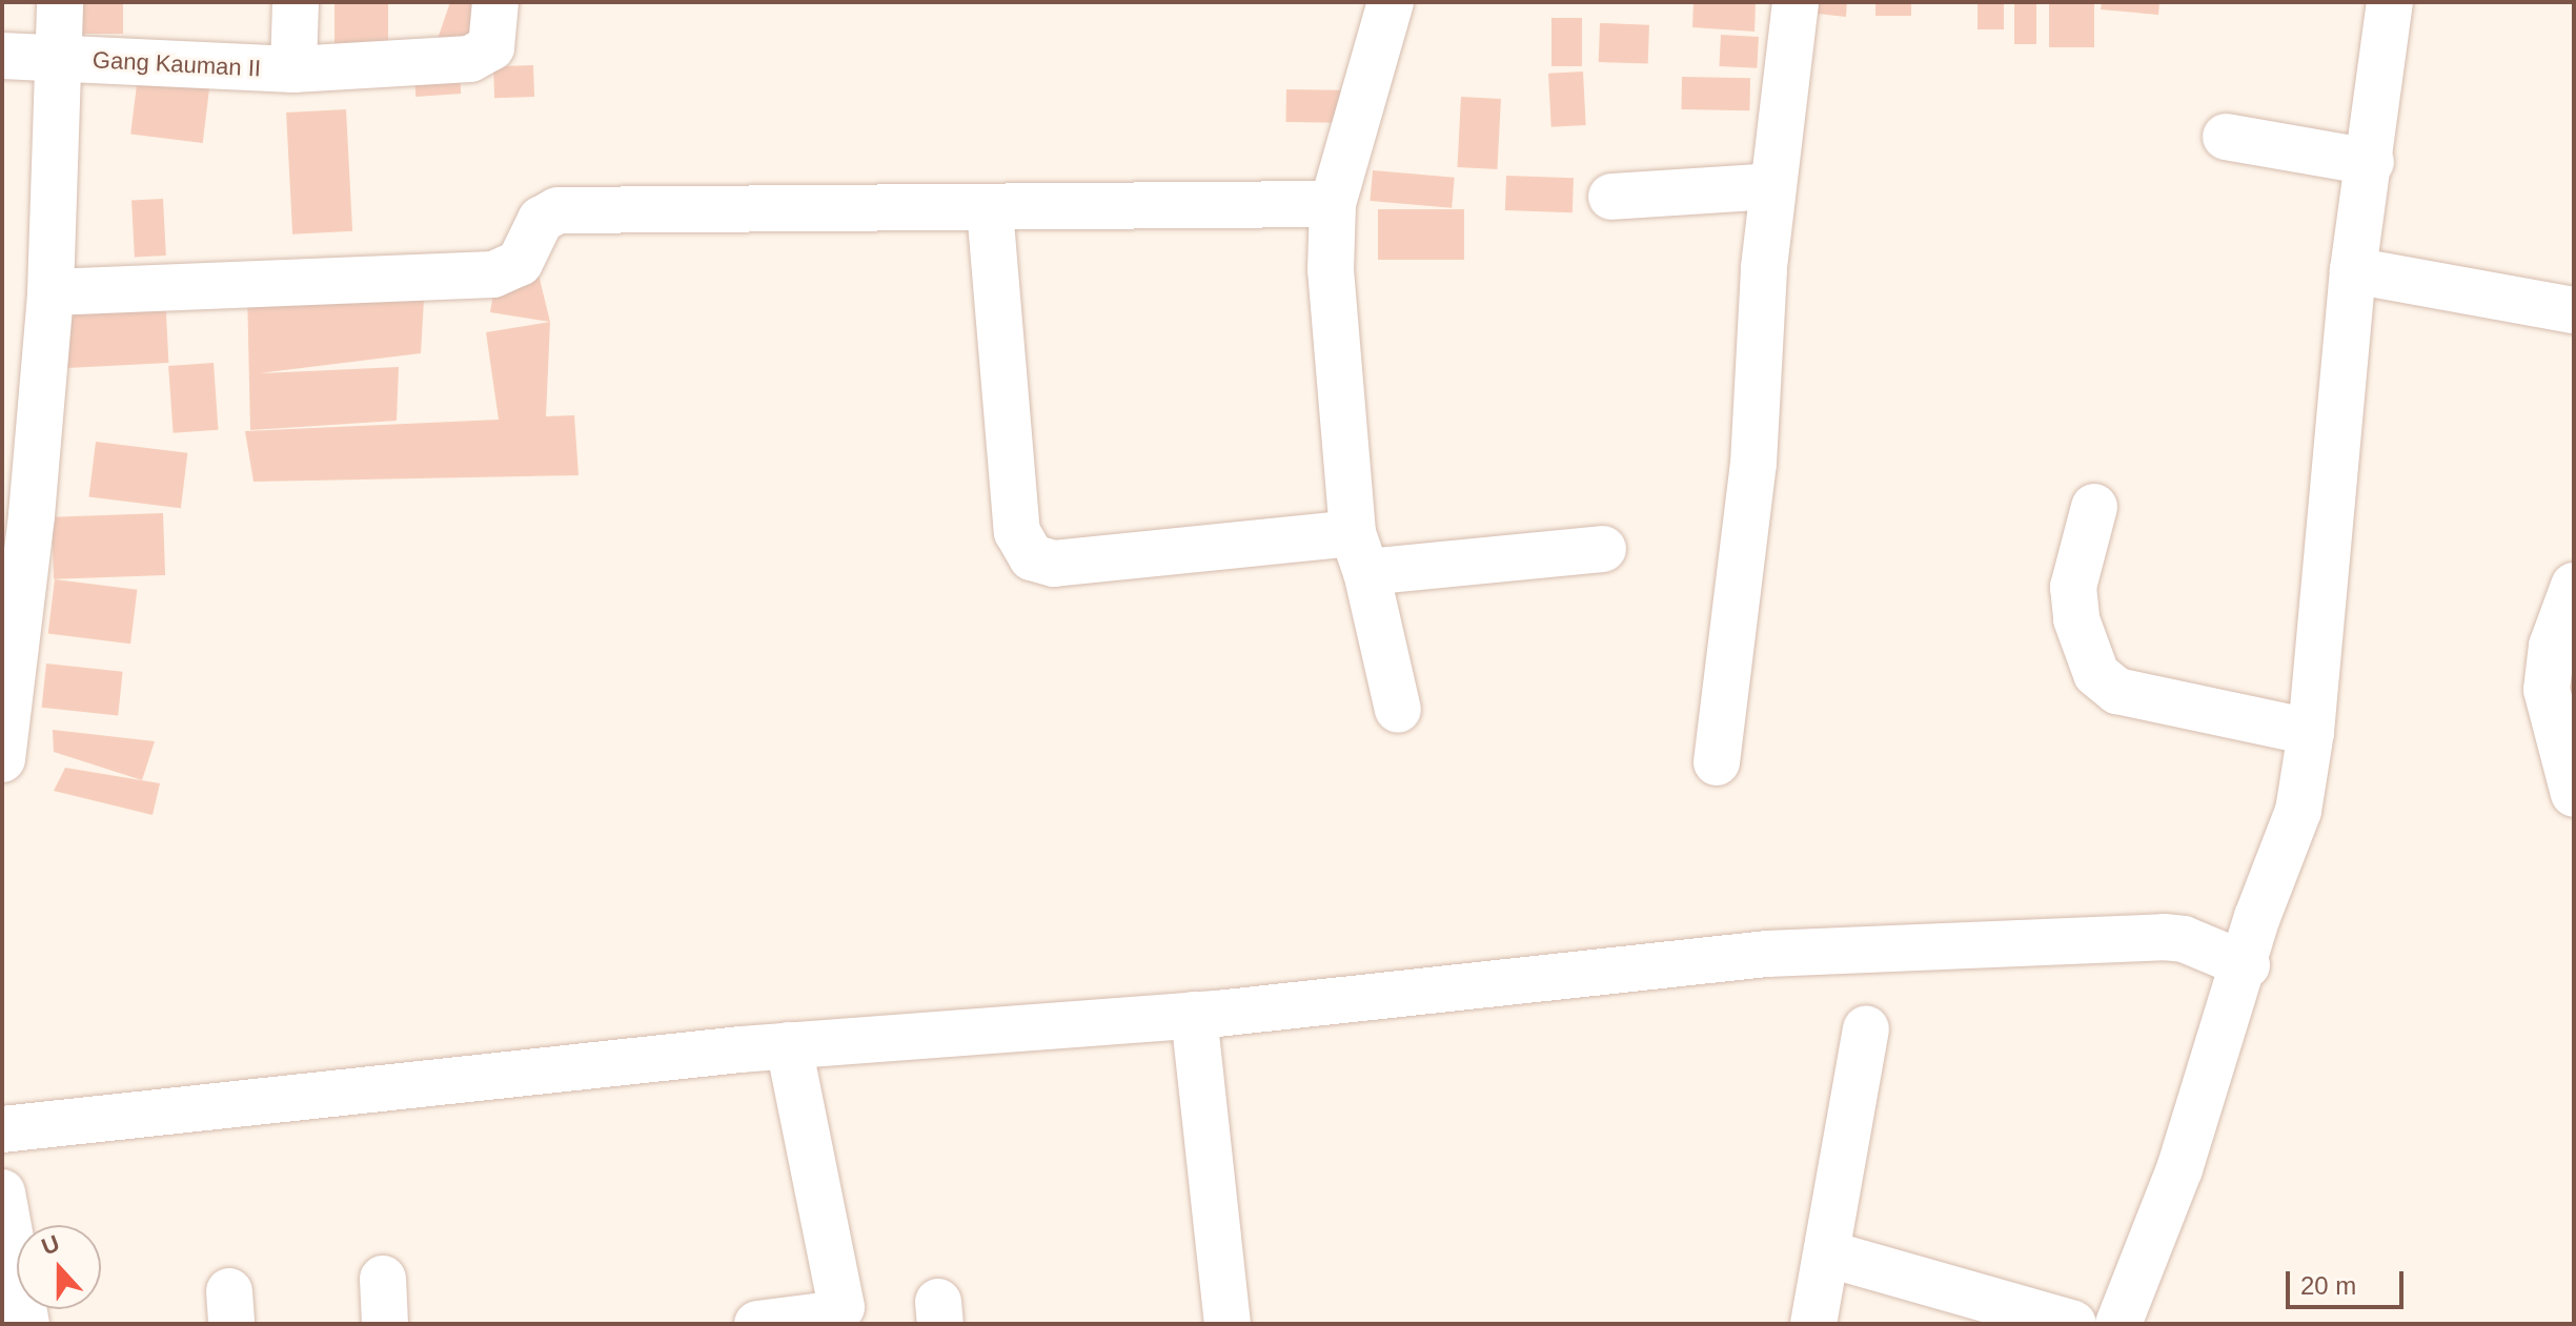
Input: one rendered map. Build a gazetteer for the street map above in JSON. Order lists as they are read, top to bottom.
{
  "streets": {
    "street": ["Gang Kauman II"]
  },
  "scale_bar": "20 m",
  "north": "top"
}
